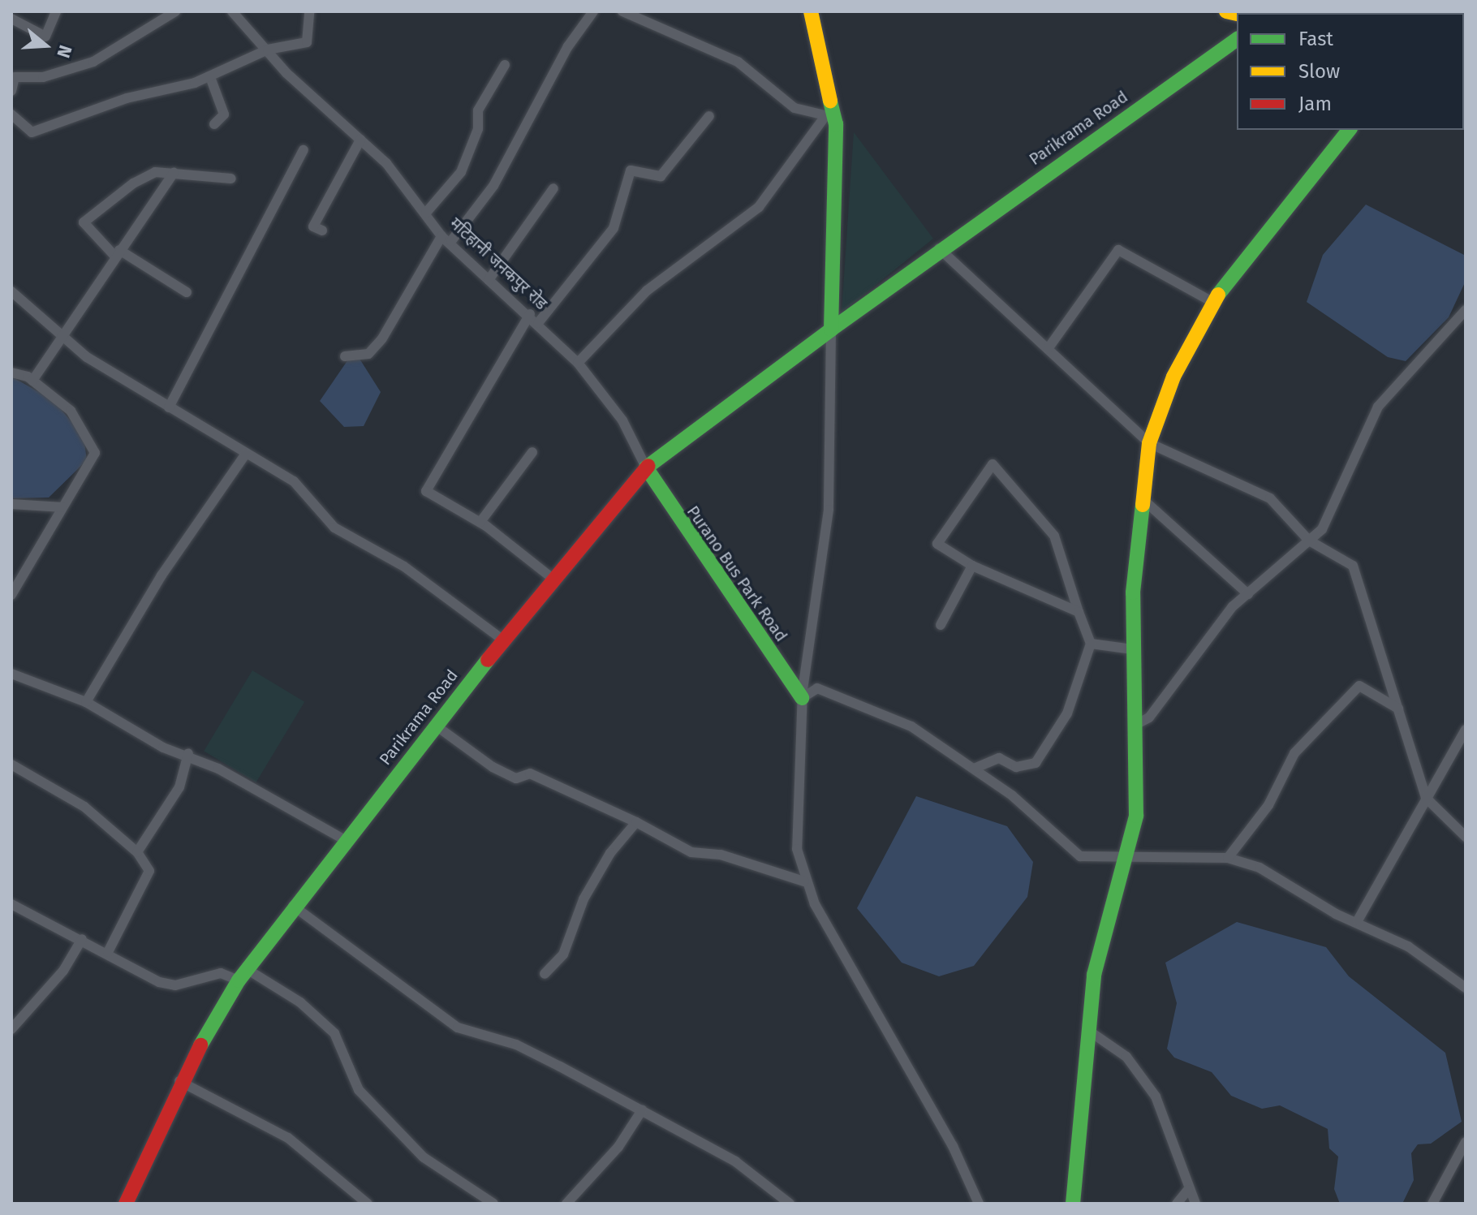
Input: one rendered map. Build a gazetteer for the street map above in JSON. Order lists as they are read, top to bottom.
{
  "streets": {
    "main road": ["Parikrama Road", "Purano Bus Park Road"],
    "street": ["मटिहानी जनकपुर रोड"]
  },
  "crossings": [
    ["Parikrama Road", "मटिहानी जनकपुर रोड"],
    ["Parikrama Road", "Purano Bus Park Road"],
    ["मटिहानी जनकपुर रोड", "Purano Bus Park Road"]
  ],
  "legend": ["Fast", "Slow", "Jam"],
  "north": "right"
}
